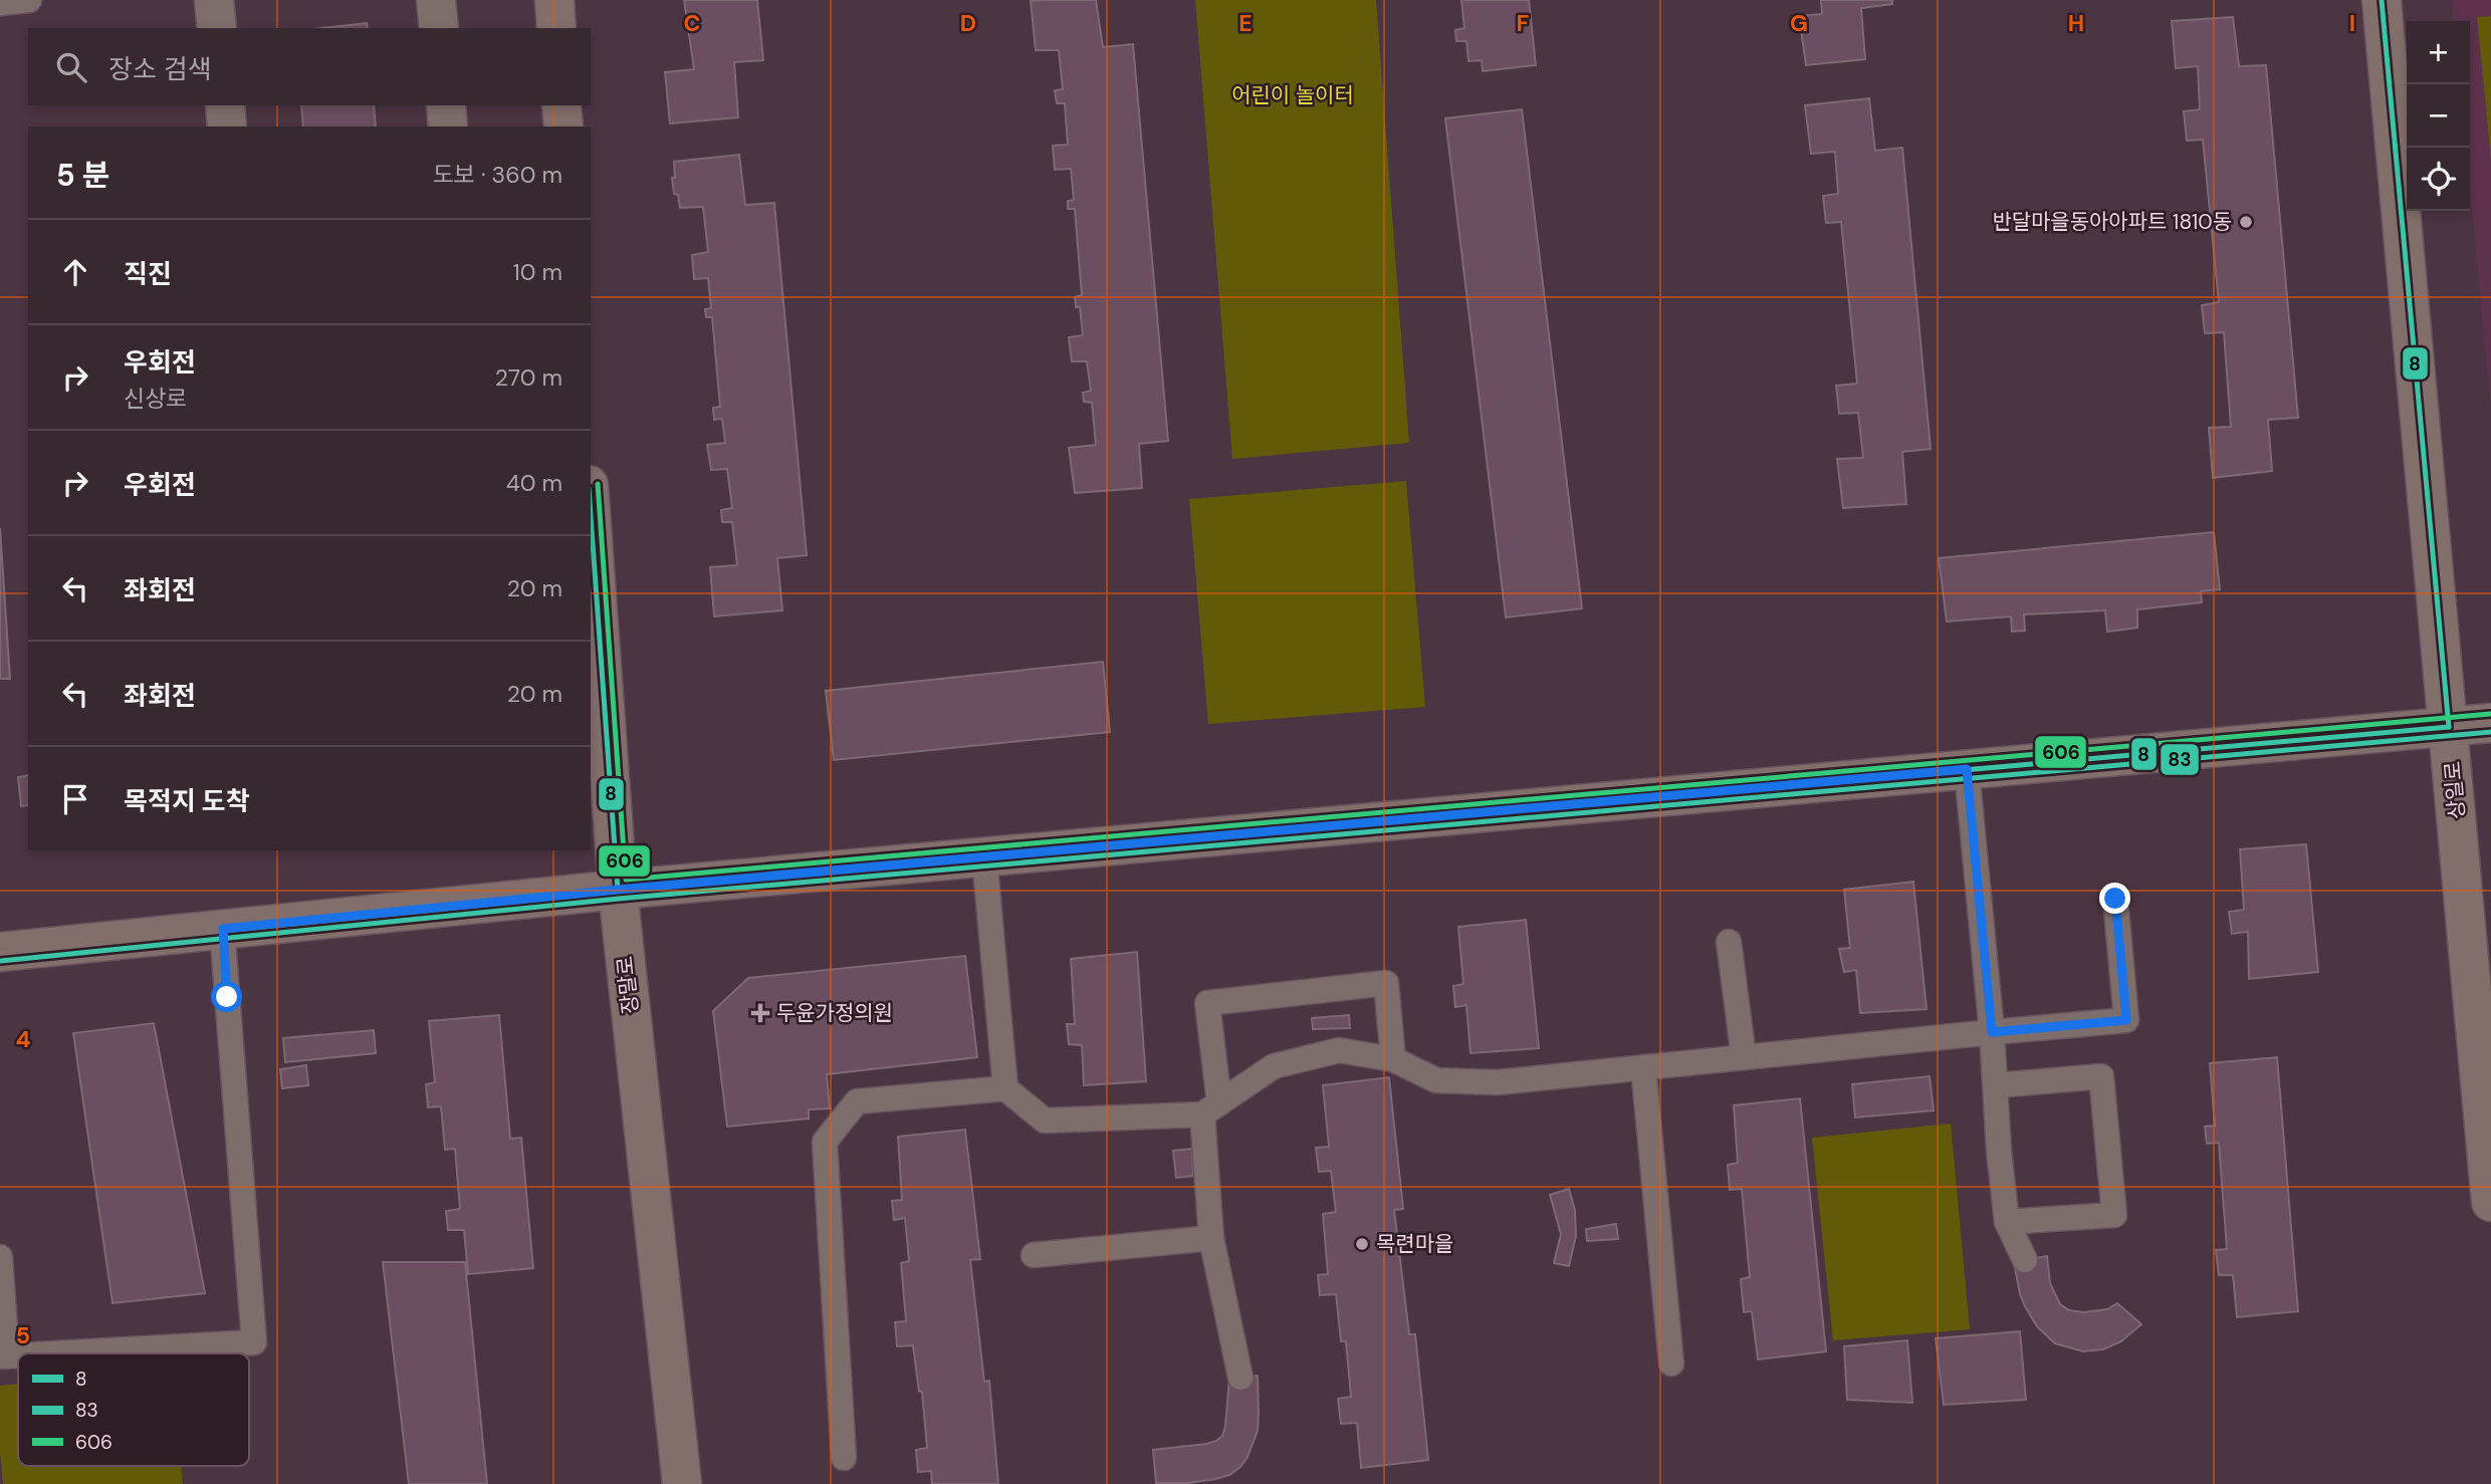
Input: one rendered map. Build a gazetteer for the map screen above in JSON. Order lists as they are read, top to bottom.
{
  "streets": {
    "street": ["상일로", "장말로"]
  },
  "parks": ["어린이 놀이터"],
  "places": {
    "other": ["반달마을동아아파트 1810동", "목련마을"],
    "health": ["두윤가정의원"]
  },
  "lines": ["transit line 8", "transit line 606", "transit line 83"],
  "legend": ["8", "83", "606"],
  "page": {
    "map_buttons": ["+", "−"],
    "search": "장소 검색",
    "heading": ["5 분", "도보 · 360 m"],
    "list": [
      ["직진", "10 m"],
      ["우회전", "신상로", "270 m"],
      ["우회전", "40 m"],
      ["좌회전", "20 m"],
      ["좌회전", "20 m"],
      "목적지 도착"
    ]
  },
  "grid": {
    "columns": [
      "C",
      "D",
      "E",
      "F",
      "G",
      "H",
      "I"
    ],
    "rows": ["4", "5"]
  }
}
